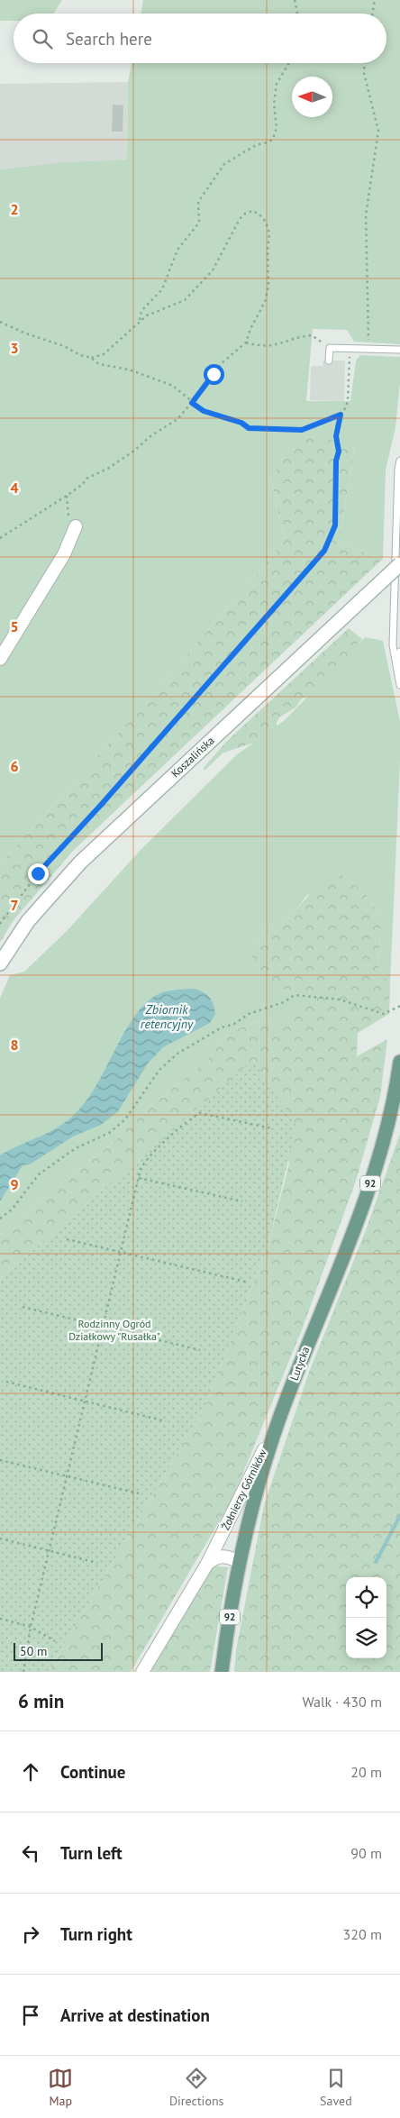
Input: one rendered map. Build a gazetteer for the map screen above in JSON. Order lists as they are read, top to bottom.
{
  "streets": {
    "main road": ["92", "Lutycka"],
    "street": ["Koszalińska", "Żołnierzy Górników"]
  },
  "crossings": [
    ["Lutycka", "Żołnierzy Górników"]
  ],
  "water": ["Zbiornik retencyjny"],
  "parks": ["Rodzinny Ogród Działkowy \"Rusałka\""],
  "scale_bar": "50 m",
  "north": "left",
  "page": {
    "search": "Search here",
    "scale": "50 m",
    "heading": ["6 min", "Walk · 430 m"],
    "list": [
      ["Continue", "20 m"],
      ["Turn left", "90 m"],
      ["Turn right", "320 m"],
      "Arrive at destination"
    ],
    "nav": ["Map", "Directions", "Saved"]
  },
  "grid": {
    "rows": [
      "2",
      "3",
      "4",
      "5",
      "6",
      "7",
      "8",
      "9"
    ]
  }
}
